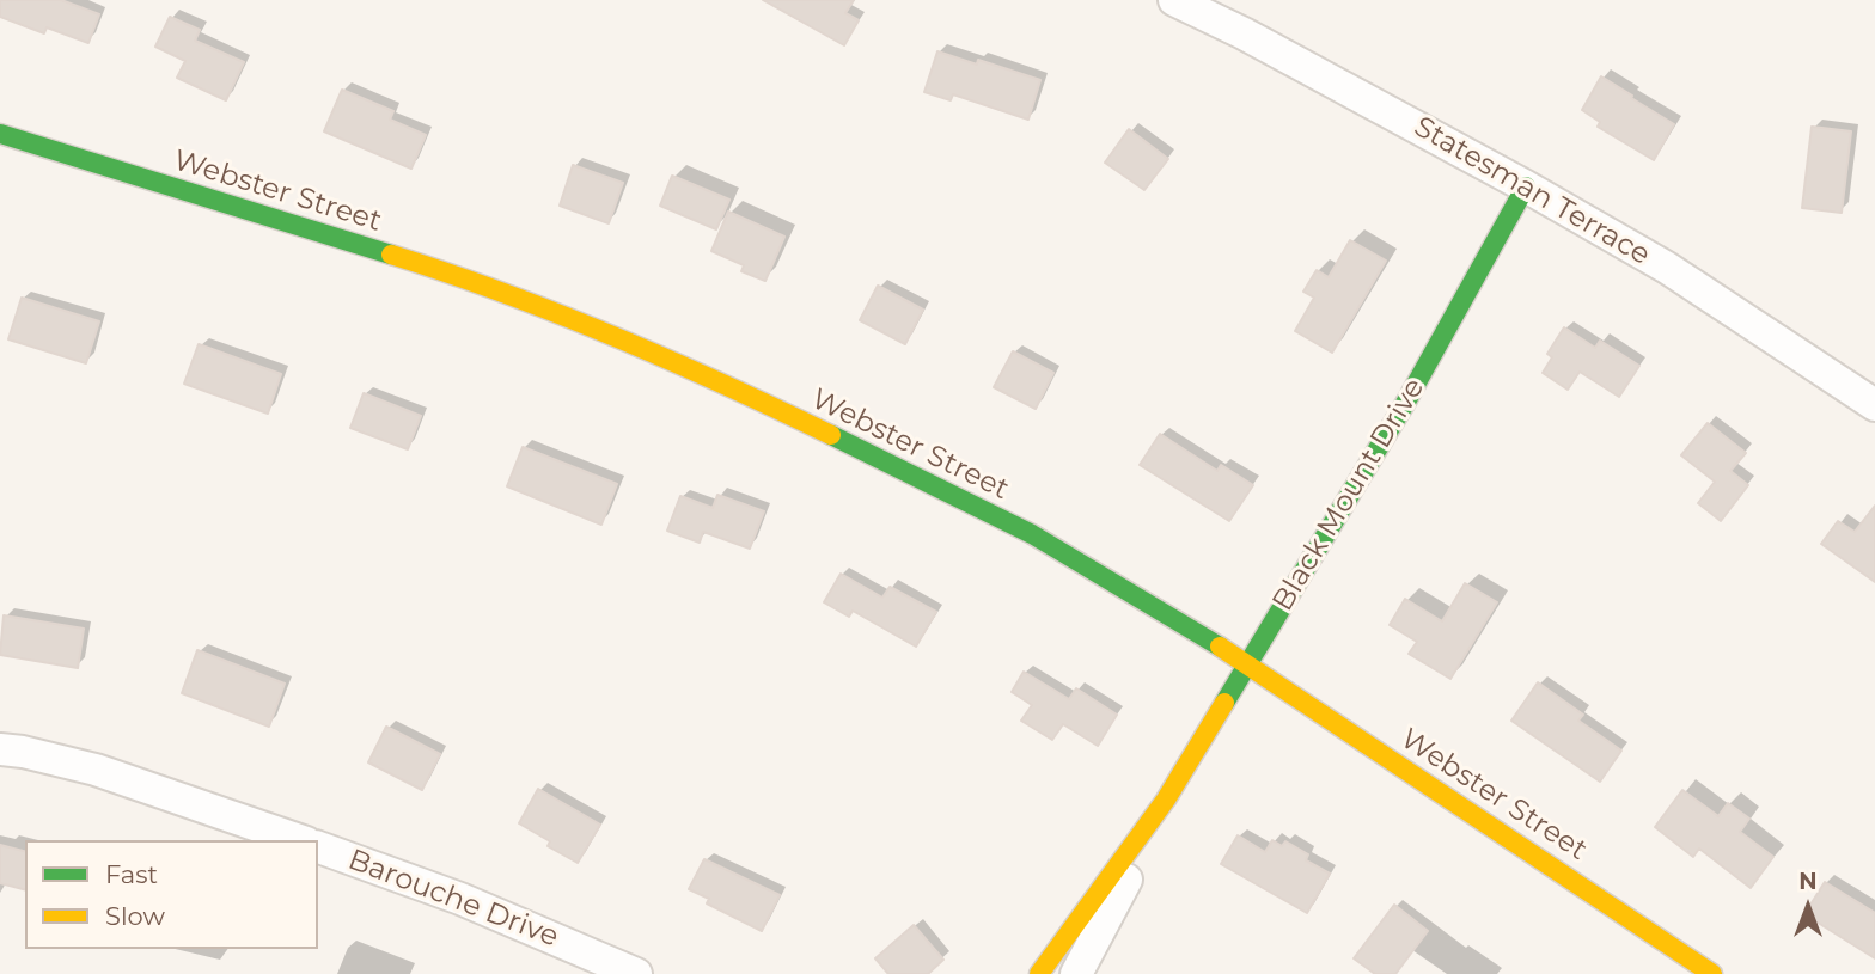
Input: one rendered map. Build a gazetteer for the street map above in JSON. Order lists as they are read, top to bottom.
{
  "streets": {
    "street": [
      "Webster Street",
      "Statesman Terrace",
      "Black Mount Drive",
      "Barouche Drive"
    ]
  },
  "crossings": [
    ["Webster Street", "Black Mount Drive"],
    ["Statesman Terrace", "Black Mount Drive"]
  ],
  "legend": ["Fast", "Slow"],
  "north": "top"
}
